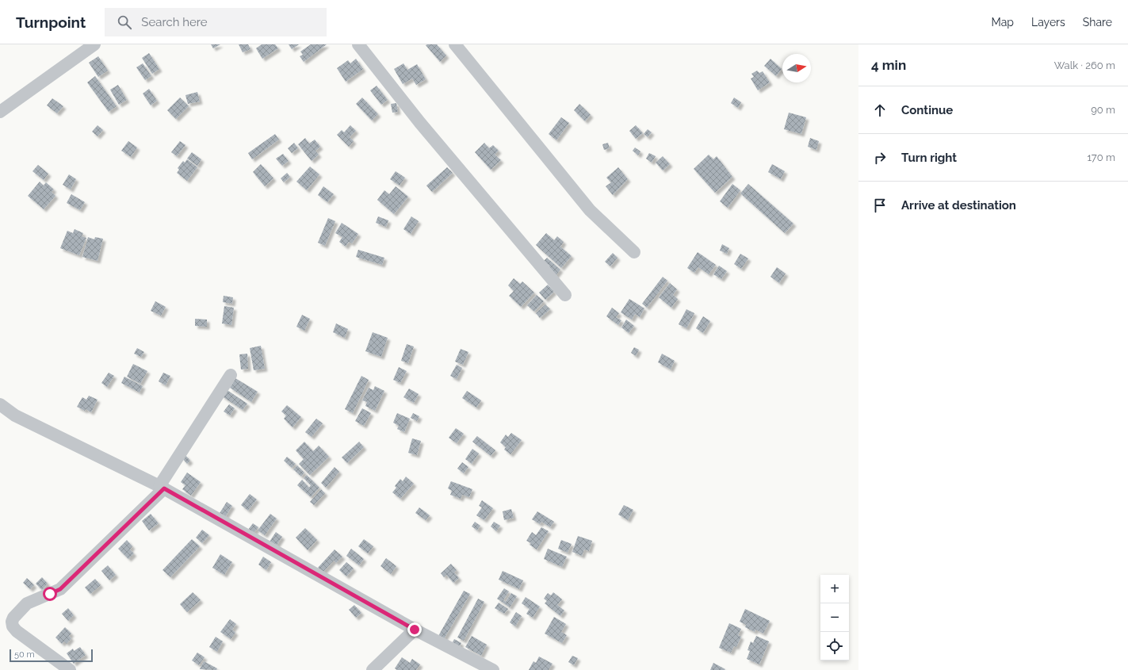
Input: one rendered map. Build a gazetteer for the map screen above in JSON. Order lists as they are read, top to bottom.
{
  "scale_bar": "50 m",
  "north": "right",
  "page": {
    "header": "Turnpoint",
    "search": "Search here",
    "nav": ["Map", "Layers", "Share"],
    "heading": ["4 min", "Walk · 260 m"],
    "list": [
      ["Continue", "90 m"],
      ["Turn right", "170 m"],
      "Arrive at destination"
    ],
    "map_buttons": ["+", "−"],
    "scale": "50 m"
  }
}
